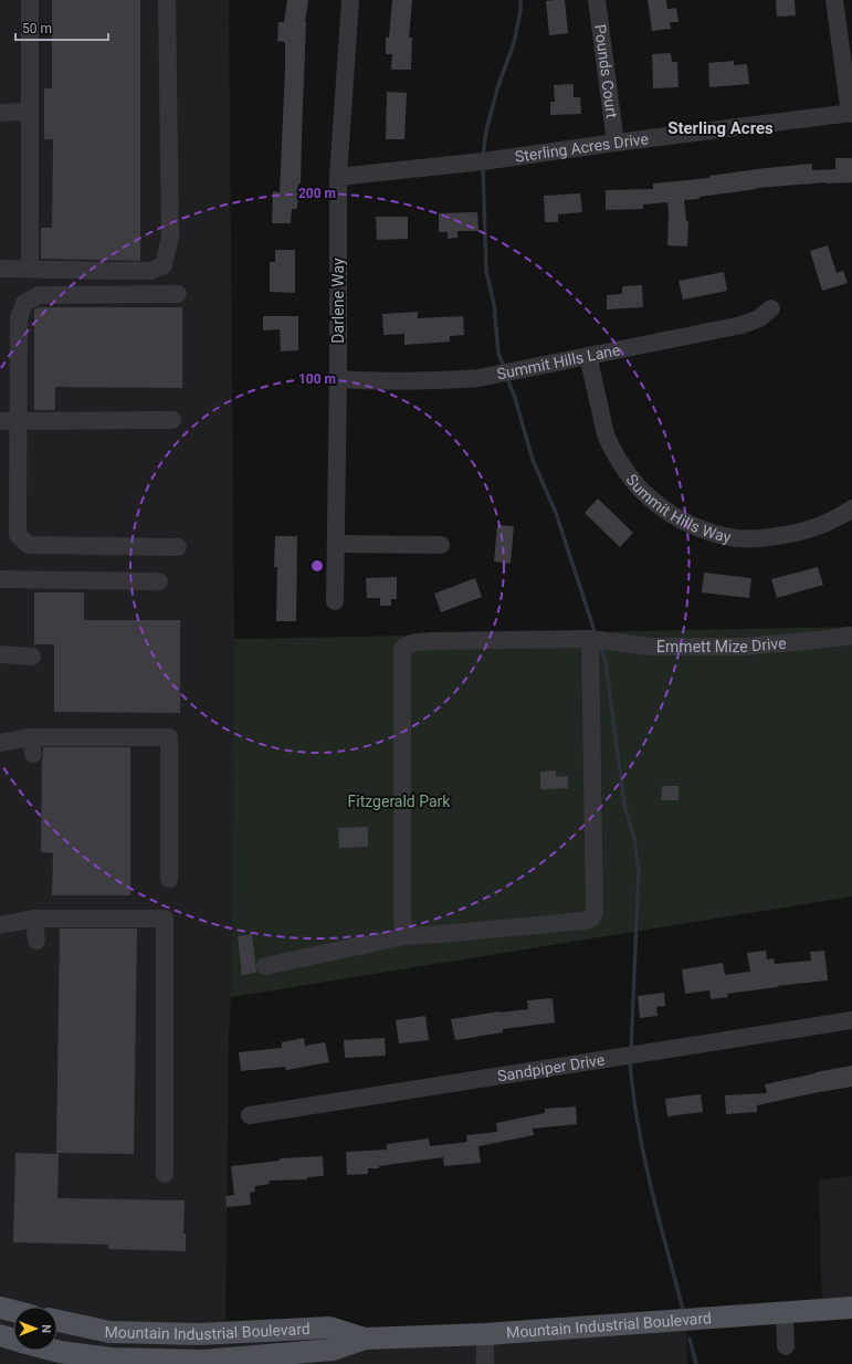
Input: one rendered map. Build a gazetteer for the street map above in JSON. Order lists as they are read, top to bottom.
{
  "streets": {
    "main road": ["Mountain Industrial Boulevard"],
    "street": [
      "Pounds Court",
      "Sterling Acres Drive",
      "Darlene Way",
      "Summit Hills Lane",
      "Summit Hills Way",
      "Emmett Mize Drive",
      "Sandpiper Drive"
    ]
  },
  "crossings": [
    ["Pounds Court", "Sterling Acres Drive"],
    ["Sterling Acres Drive", "Darlene Way"],
    ["Darlene Way", "Summit Hills Lane"],
    ["Summit Hills Lane", "Summit Hills Way"]
  ],
  "districts": ["Sterling Acres"],
  "parks": ["Fitzgerald Park"],
  "scale_bar": "50 m",
  "north": "right",
  "rings": ["200 m", "100 m"]
}
